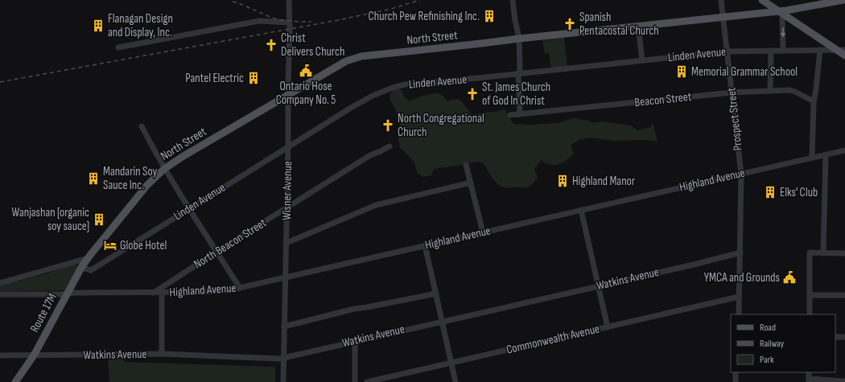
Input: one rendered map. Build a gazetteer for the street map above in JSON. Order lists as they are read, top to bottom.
{
  "streets": {
    "main road": ["North Street", "Route 17M"],
    "street": [
      "Linden Avenue",
      "Beacon Street",
      "Prospect Street",
      "Highland Avenue",
      "Wisner Avenue",
      "North Beacon Street",
      "Watkins Avenue",
      "Commonwealth Avenue"
    ]
  },
  "crossings": [
    ["North Street", "Prospect Street"],
    ["North Street", "Wisner Avenue"],
    ["North Street", "Route 17M"],
    ["Linden Avenue", "Prospect Street"],
    ["Linden Avenue", "Wisner Avenue"],
    ["Linden Avenue", "Route 17M"],
    ["Beacon Street", "Prospect Street"],
    ["Prospect Street", "Highland Avenue"],
    ["Prospect Street", "Watkins Avenue"],
    ["Prospect Street", "Commonwealth Avenue"],
    ["Highland Avenue", "Wisner Avenue"],
    ["Highland Avenue", "North Beacon Street"],
    ["Highland Avenue", "Route 17M"],
    ["Wisner Avenue", "North Beacon Street"],
    ["Wisner Avenue", "Watkins Avenue"],
    ["Watkins Avenue", "Route 17M"]
  ],
  "places": {
    "building": [
      "Church Pew Refinishing Inc.",
      "Flanagan Design and Display, Inc.",
      "Memorial Grammar School",
      "Pantel Electric",
      "Mandarin Soy Sauce Inc.",
      "Highland Manor",
      "Elks' Club",
      "Wanjashan [organic soy sauce]"
    ],
    "church": [
      "Spanish Pentacostal Church",
      "Christ Delivers Church",
      "St. James Church of God In Christ",
      "North Congregational Church"
    ],
    "public building": ["Ontario Hose Company No. 5", "YMCA and Grounds"],
    "hotel": ["Globe Hotel"]
  },
  "legend": ["Road", "Railway", "Park"]
}
